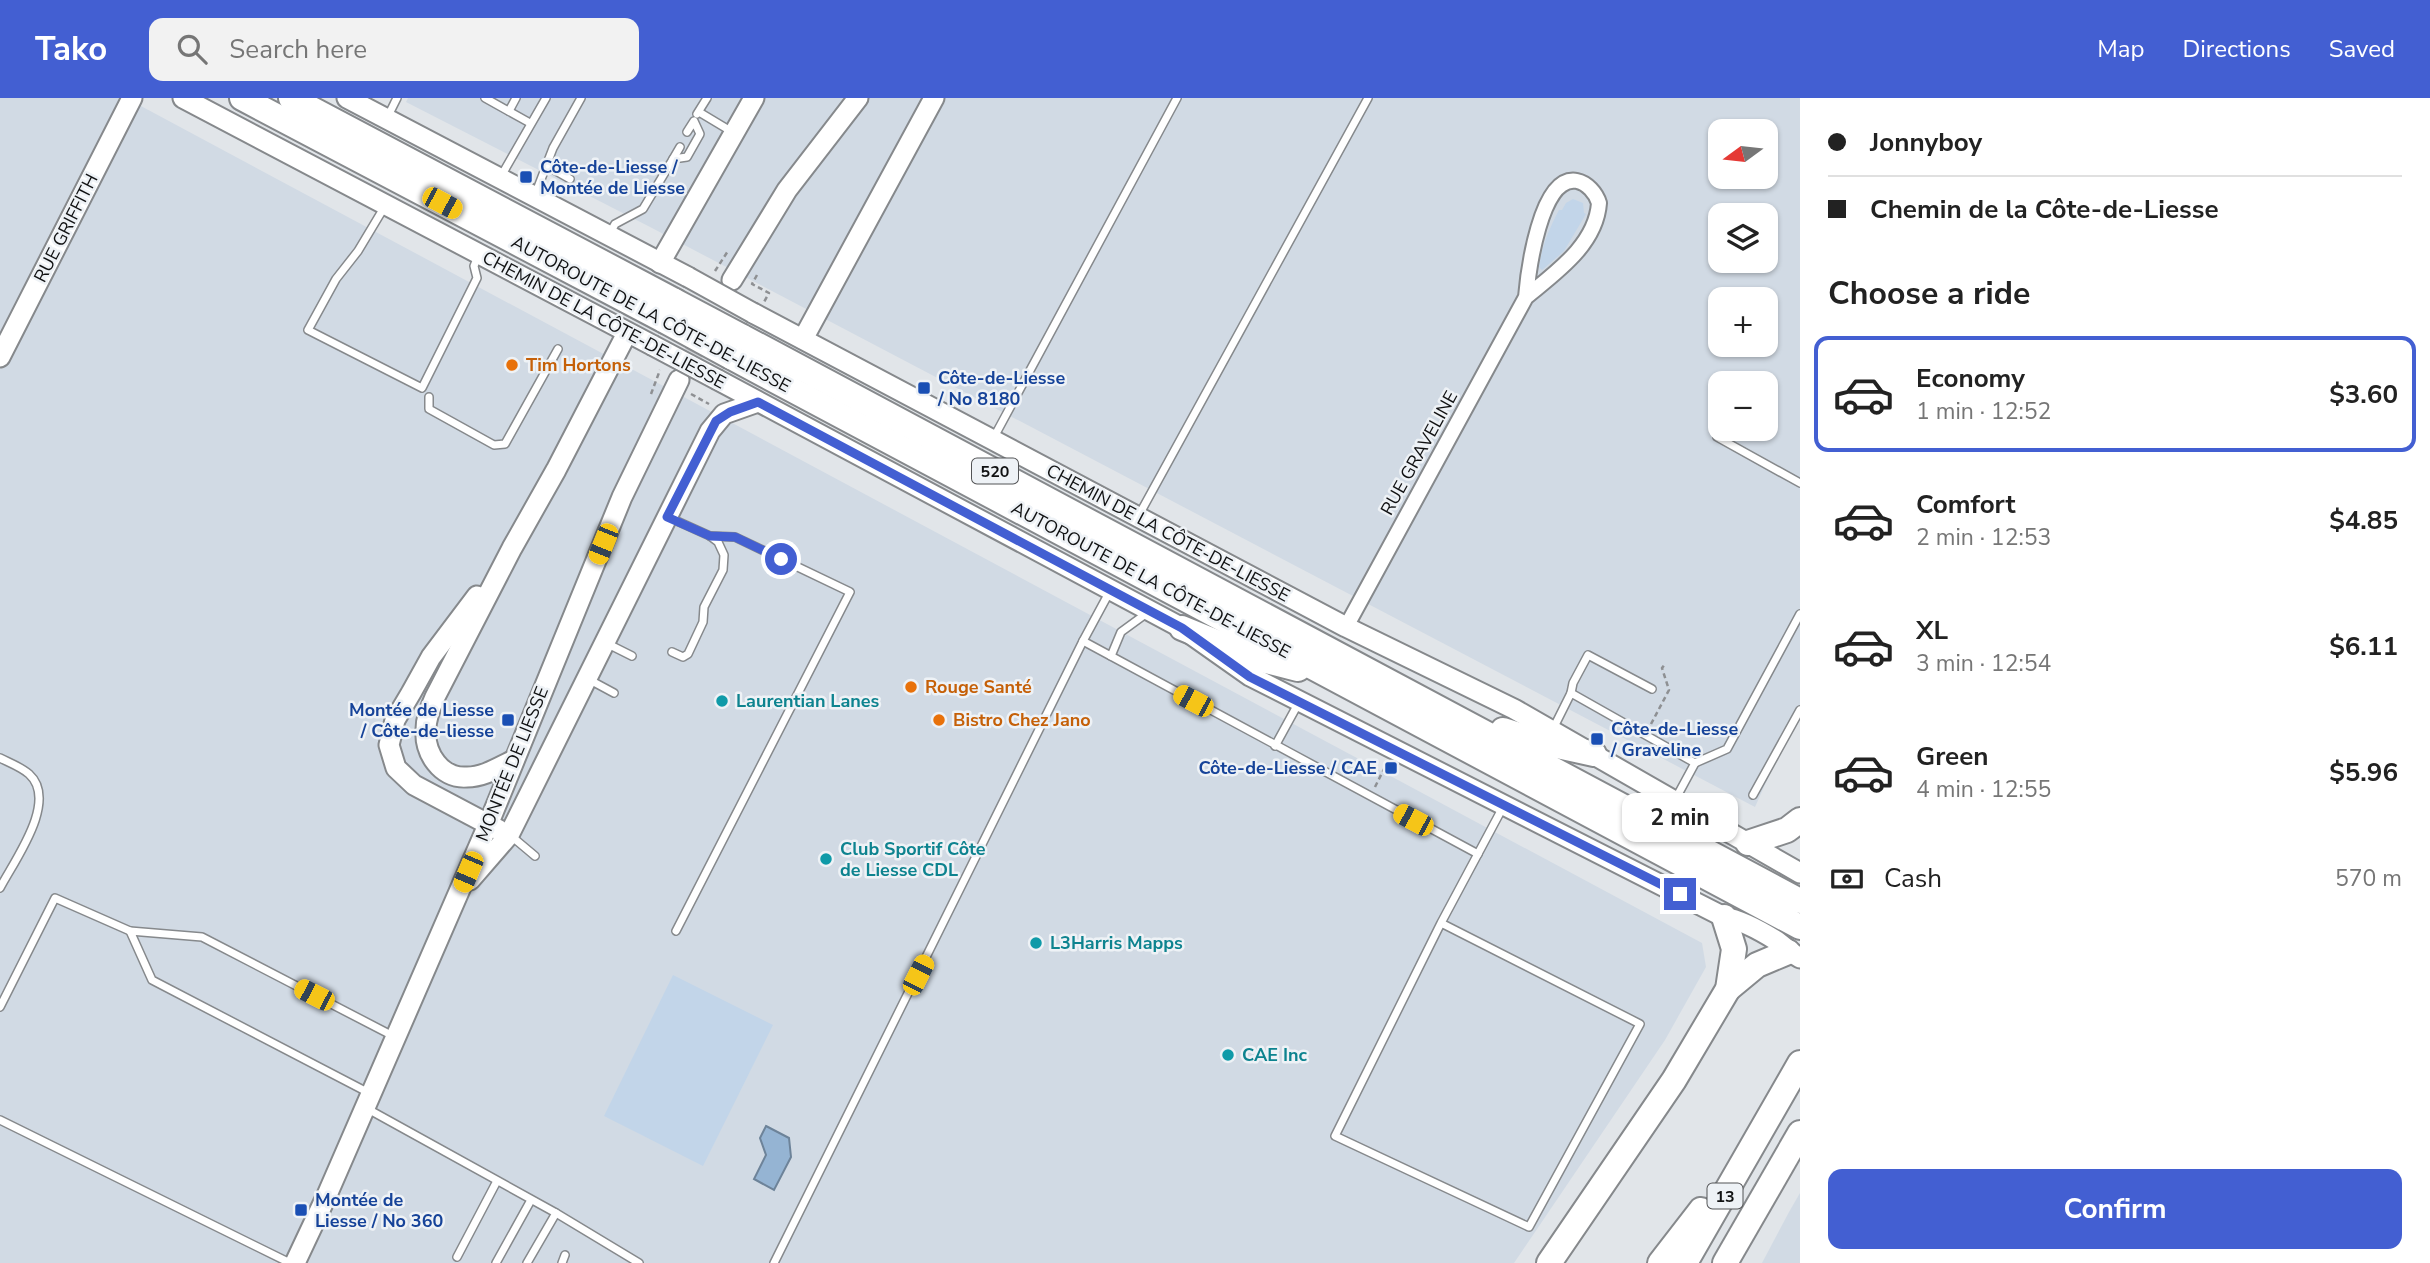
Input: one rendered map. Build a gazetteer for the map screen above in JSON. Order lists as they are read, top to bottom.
{
  "streets": {
    "highway": ["AUTOROUTE DE LA CÔTE-DE-LIESSE", "520", "13"],
    "main road": ["RUE GRIFFITH", "CHEMIN DE LA CÔTE-DE-LIESSE", "MONTÉE DE LIESSE"],
    "street": ["RUE GRAVELINE"]
  },
  "crossings": [
    ["CHEMIN DE LA CÔTE-DE-LIESSE", "RUE GRAVELINE"]
  ],
  "places": {
    "transit": [
      "Côte-de-Liesse / Montée de Liesse",
      "Côte-de-Liesse / No 8180",
      "Montée de Liesse / Côte-de-liesse",
      "Côte-de-Liesse / Graveline",
      "Côte-de-Liesse / CAE",
      "Montée de Liesse / No 360"
    ],
    "other": [
      "Tim Hortons",
      "Rouge Santé",
      "Laurentian Lanes",
      "Bistro Chez Jano",
      "Club Sportif Côte de Liesse CDL",
      "L3Harris Mapps",
      "CAE Inc"
    ]
  },
  "north": "left",
  "page": {
    "header": "Tako",
    "search": "Search here",
    "nav": ["Map", "Directions", "Saved"],
    "banner": ["Jonnyboy", "Chemin de la Côte-de-Liesse"],
    "map_buttons": ["+", "−"],
    "heading": "Choose a ride",
    "list": [
      {
        "name": "Economy",
        "note": "1 min · 12:52",
        "value": "$3.60"
      },
      {
        "name": "Comfort",
        "note": "2 min · 12:53",
        "value": "$4.85"
      },
      {
        "name": "XL",
        "note": "3 min · 12:54",
        "value": "$6.11"
      },
      {
        "name": "Green",
        "note": "4 min · 12:55",
        "value": "$5.96"
      }
    ],
    "bubble": "2 min",
    "pay": ["Cash", "570 m"],
    "buttons": "Confirm"
  }
}
